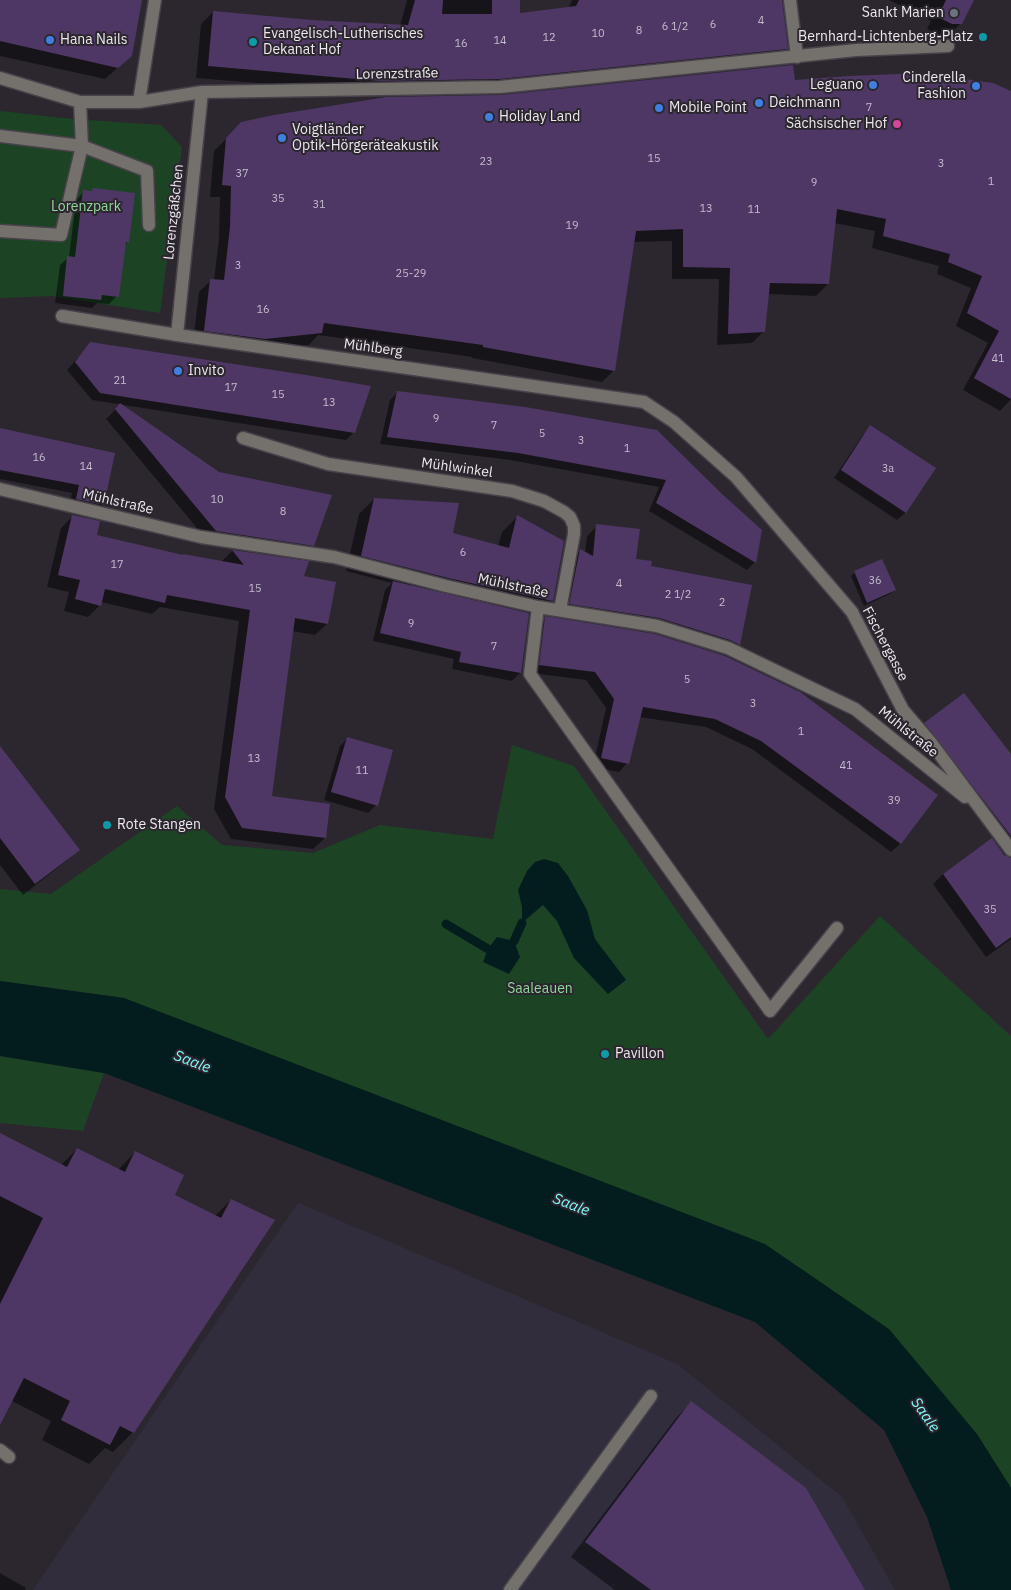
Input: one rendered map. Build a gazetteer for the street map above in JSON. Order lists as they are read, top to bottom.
{
  "streets": {
    "street": [
      "Lorenzstraße",
      "Lorenzgäßchen",
      "Mühlberg",
      "Mühlwinkel",
      "Mühlstraße",
      "Fischergasse"
    ]
  },
  "crossings": [
    ["Lorenzstraße", "Lorenzgäßchen"],
    ["Lorenzgäßchen", "Mühlberg"],
    ["Mühlberg", "Fischergasse"],
    ["Mühlwinkel", "Mühlstraße"],
    ["Mühlstraße", "Fischergasse"]
  ],
  "water": ["Saale"],
  "parks": ["Lorenzpark", "Saaleauen"],
  "places": [
    "Sankt Marien",
    "Bernhard-Lichtenberg-Platz",
    "Hana Nails",
    "Evangelisch-Lutherisches Dekanat Hof",
    "Leguano",
    "Cinderella Fashion",
    "Deichmann",
    "Mobile Point",
    "Holiday Land",
    "Sächsischer Hof",
    "Voigtländer Optik-Hörgeräteakustik",
    "Invito",
    "Rote Stangen",
    "Pavillon"
  ],
  "house_numbers": [
    "4",
    "6",
    "6 1/2",
    "8",
    "10",
    "12",
    "14",
    "16",
    "7",
    "15",
    "23",
    "3",
    "37",
    "1",
    "9",
    "35",
    "31",
    "13",
    "11",
    "19",
    "3",
    "25-29",
    "16",
    "41",
    "21",
    "17",
    "15",
    "13",
    "9",
    "7",
    "5",
    "3",
    "1",
    "16",
    "14",
    "3a",
    "10",
    "8",
    "6",
    "17",
    "36",
    "4",
    "15",
    "2 1/2",
    "2",
    "9",
    "7",
    "5",
    "3",
    "1",
    "13",
    "41",
    "11",
    "39",
    "35"
  ]
}
